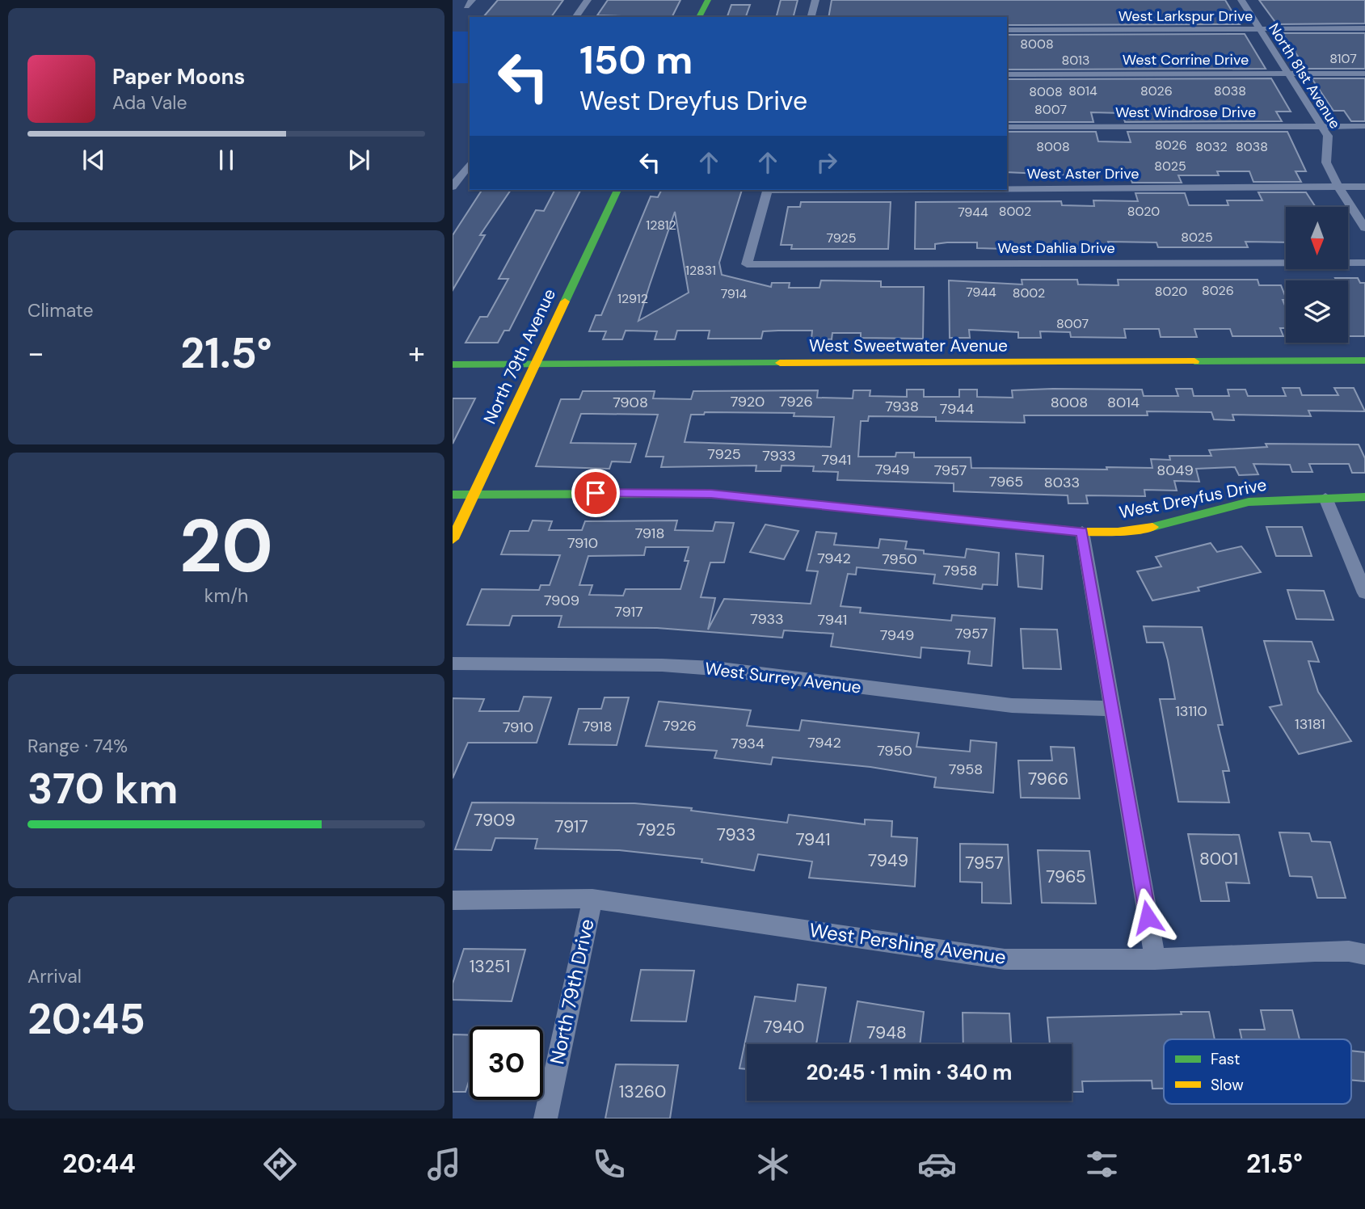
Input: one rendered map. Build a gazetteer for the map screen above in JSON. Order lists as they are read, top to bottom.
{
  "streets": {
    "street": [
      "West Larkspur Drive",
      "West Corrine Drive",
      "North 81st Avenue",
      "West Windrose Drive",
      "West Aster Drive",
      "West Dahlia Drive",
      "West Sweetwater Avenue",
      "North 79th Avenue",
      "West Dreyfus Drive",
      "West Surrey Avenue",
      "West Pershing Avenue",
      "North 79th Drive"
    ]
  },
  "crossings": [
    ["West Larkspur Drive", "North 81st Avenue"],
    ["West Corrine Drive", "North 81st Avenue"],
    ["North 81st Avenue", "West Windrose Drive"],
    ["North 81st Avenue", "West Aster Drive"],
    ["West Sweetwater Avenue", "North 79th Avenue"],
    ["North 79th Avenue", "West Dreyfus Drive"],
    ["West Pershing Avenue", "North 79th Drive"]
  ],
  "house_numbers": [
    "8008",
    "8107",
    "8013",
    "8014",
    "8026",
    "8038",
    "8008",
    "8007",
    "8026",
    "8008",
    "8032",
    "8038",
    "8025",
    "8002",
    "8020",
    "7944",
    "12812",
    "8025",
    "7925",
    "12831",
    "8026",
    "8020",
    "7944",
    "8002",
    "7914",
    "12912",
    "8007",
    "7920",
    "7926",
    "7908",
    "8008",
    "8014",
    "7938",
    "7944",
    "7925",
    "7933",
    "7941",
    "7949",
    "7957",
    "8049",
    "7965",
    "8033",
    "7918",
    "7910",
    "7942",
    "7950",
    "7958",
    "7909",
    "7917",
    "7933",
    "7941",
    "7957",
    "7949",
    "13110",
    "13181",
    "7926",
    "7918",
    "7910",
    "7942",
    "7934",
    "7950",
    "7958",
    "7966",
    "7909",
    "7917",
    "7925",
    "7933",
    "7941",
    "8001",
    "7949",
    "7957",
    "7965",
    "13251",
    "7940",
    "7948",
    "13260"
  ],
  "legend": ["Fast", "Slow"],
  "north": "bottom",
  "page": {
    "turn": ["150 m", "West Dreyfus Drive"],
    "song": ["Paper Moons", "Ada Vale"],
    "tile": [
      "Climate",
      ["20", "km/h"],
      ["Range · 74%", "370 km"],
      ["Arrival", "20:45"]
    ],
    "heat": ["−", "21.5°", "+"],
    "limit": "30",
    "trip": "20:45 · 1 min · 340 m",
    "tabs": ["20:44", "21.5°"]
  }
}
